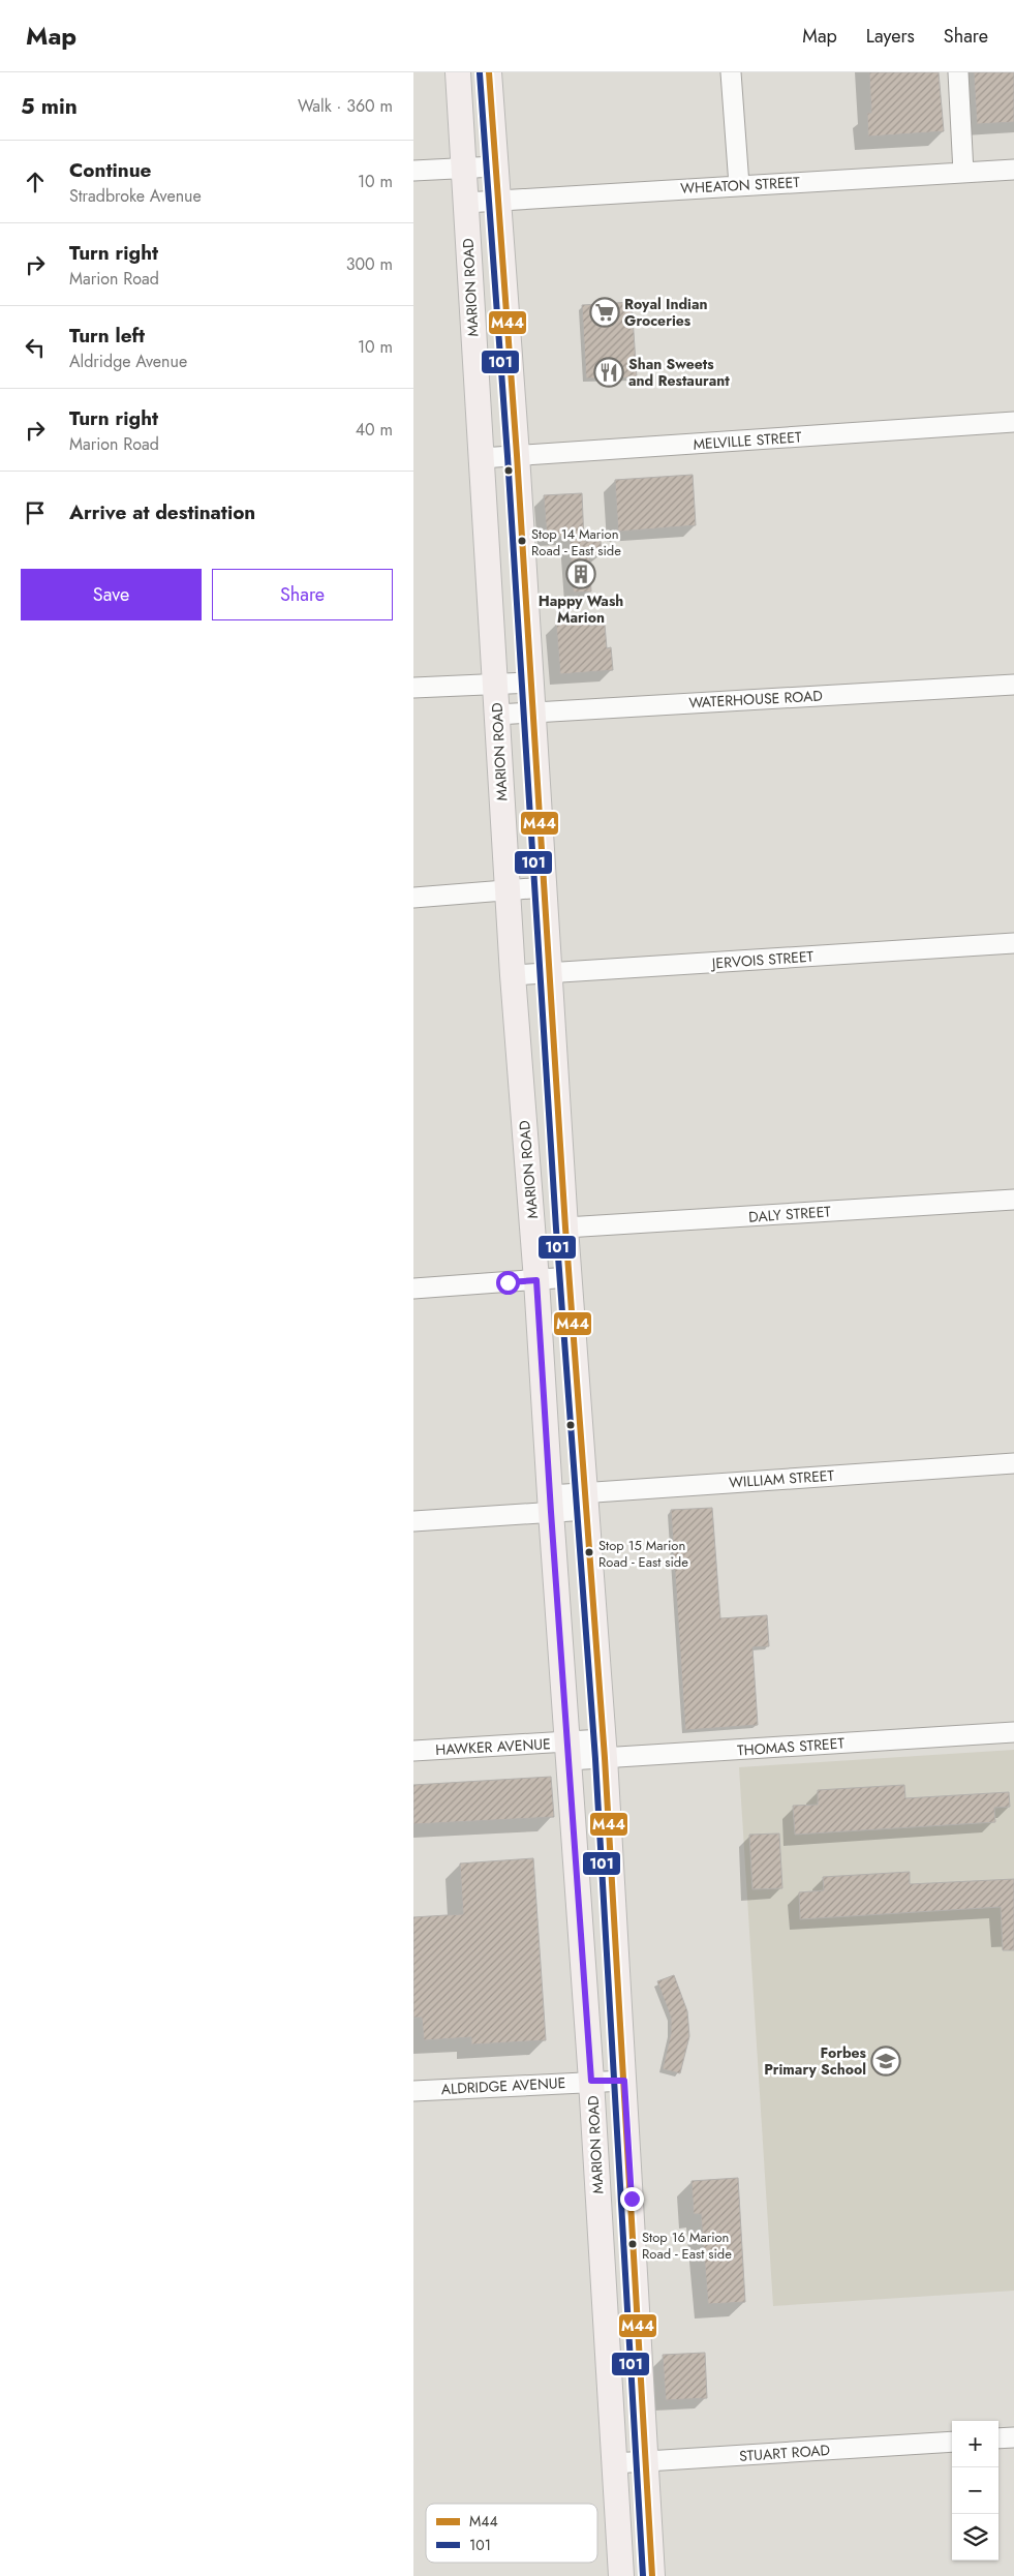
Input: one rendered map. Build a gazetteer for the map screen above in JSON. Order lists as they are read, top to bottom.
{
  "streets": {
    "main road": ["MARION ROAD"],
    "street": [
      "WHEATON STREET",
      "MELVILLE STREET",
      "WATERHOUSE ROAD",
      "JERVOIS STREET",
      "DALY STREET",
      "WILLIAM STREET",
      "HAWKER AVENUE",
      "THOMAS STREET",
      "ALDRIDGE AVENUE",
      "STUART ROAD"
    ]
  },
  "crossings": [
    ["WHEATON STREET", "MARION ROAD"],
    ["MARION ROAD", "MELVILLE STREET"],
    ["MARION ROAD", "WATERHOUSE ROAD"],
    ["MARION ROAD", "JERVOIS STREET"],
    ["MARION ROAD", "WILLIAM STREET"],
    ["MARION ROAD", "HAWKER AVENUE"],
    ["MARION ROAD", "THOMAS STREET"],
    ["MARION ROAD", "ALDRIDGE AVENUE"],
    ["MARION ROAD", "STUART ROAD"],
    ["HAWKER AVENUE", "THOMAS STREET"]
  ],
  "places": {
    "supermarket": ["Royal Indian Groceries"],
    "restaurant": ["Shan Sweets and Restaurant"],
    "other": ["Stop 14 Marion Road - East side", "Stop 15 Marion Road - East side", "Stop 16 Marion Road - East side"],
    "building": ["Happy Wash Marion"],
    "school or university": ["Forbes Primary School"]
  },
  "lines": ["transit line M44", "transit line 101"],
  "legend": ["M44", "101"],
  "page": {
    "header": "Map",
    "nav": ["Map", "Layers", "Share"],
    "heading": ["5 min", "Walk · 360 m"],
    "list": [
      ["Continue", "Stradbroke Avenue", "10 m"],
      ["Turn right", "Marion Road", "300 m"],
      ["Turn left", "Aldridge Avenue", "10 m"],
      ["Turn right", "Marion Road", "40 m"],
      "Arrive at destination"
    ],
    "buttons": ["Save", "Share"],
    "map_buttons": ["+", "−"]
  }
}
